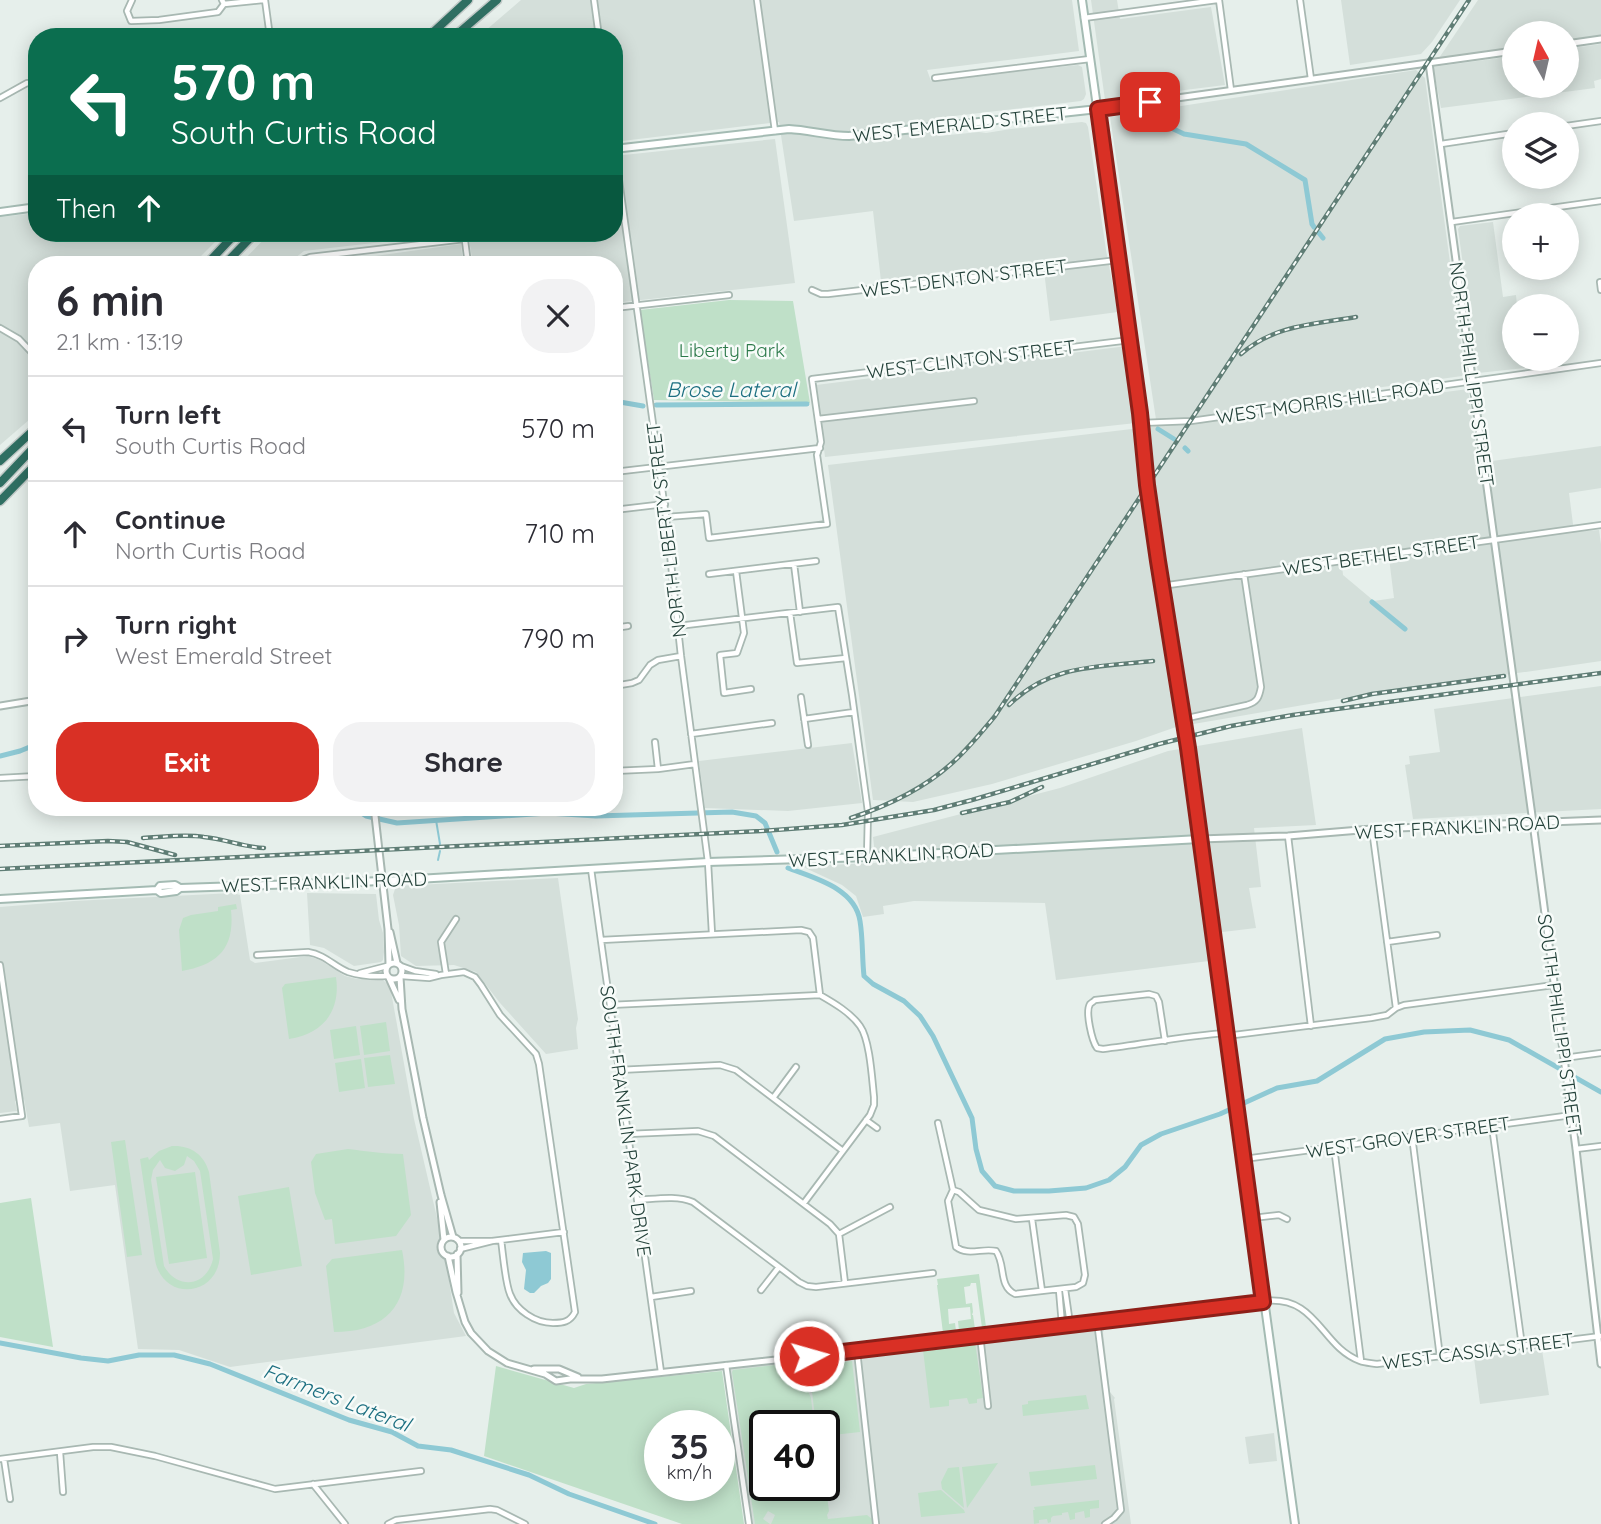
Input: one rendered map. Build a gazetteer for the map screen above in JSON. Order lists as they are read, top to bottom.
{
  "streets": {
    "main road": ["WEST EMERALD STREET", "WEST FRANKLIN ROAD"],
    "street": [
      "WEST DENTON STREET",
      "WEST CLINTON STREET",
      "NORTH PHILLIPPI STREET",
      "WEST MORRIS HILL ROAD",
      "NORTH LIBERTY STREET",
      "WEST BETHEL STREET",
      "SOUTH PHILLIPPI STREET",
      "SOUTH FRANKLIN PARK DRIVE",
      "WEST GROVER STREET",
      "WEST CASSIA STREET"
    ]
  },
  "crossings": [
    ["WEST EMERALD STREET", "NORTH PHILLIPPI STREET"],
    ["NORTH PHILLIPPI STREET", "WEST MORRIS HILL ROAD"],
    ["NORTH PHILLIPPI STREET", "WEST BETHEL STREET"],
    ["NORTH PHILLIPPI STREET", "SOUTH PHILLIPPI STREET"],
    ["NORTH LIBERTY STREET", "WEST FRANKLIN ROAD"],
    ["WEST FRANKLIN ROAD", "SOUTH PHILLIPPI STREET"],
    ["WEST FRANKLIN ROAD", "SOUTH FRANKLIN PARK DRIVE"],
    ["SOUTH PHILLIPPI STREET", "WEST GROVER STREET"],
    ["SOUTH PHILLIPPI STREET", "WEST CASSIA STREET"],
    ["SOUTH FRANKLIN PARK DRIVE", "WEST CASSIA STREET"]
  ],
  "water": ["Brose Lateral", "Farmers Lateral"],
  "parks": ["Liberty Park"],
  "north": "top",
  "page": {
    "map_buttons": ["+", "−"],
    "turn": ["570 m", "South Curtis Road"],
    "then": "Then",
    "heading": ["6 min", "2.1 km · 13:19"],
    "list": [
      {
        "name": "Turn left",
        "note": "South Curtis Road",
        "value": "570 m"
      },
      {
        "name": "Continue",
        "note": "North Curtis Road",
        "value": "710 m"
      },
      {
        "name": "Turn right",
        "note": "West Emerald Street",
        "value": "790 m"
      }
    ],
    "buttons": ["Exit", "Share"],
    "speed": "35 km/h",
    "limit": "40"
  }
}
